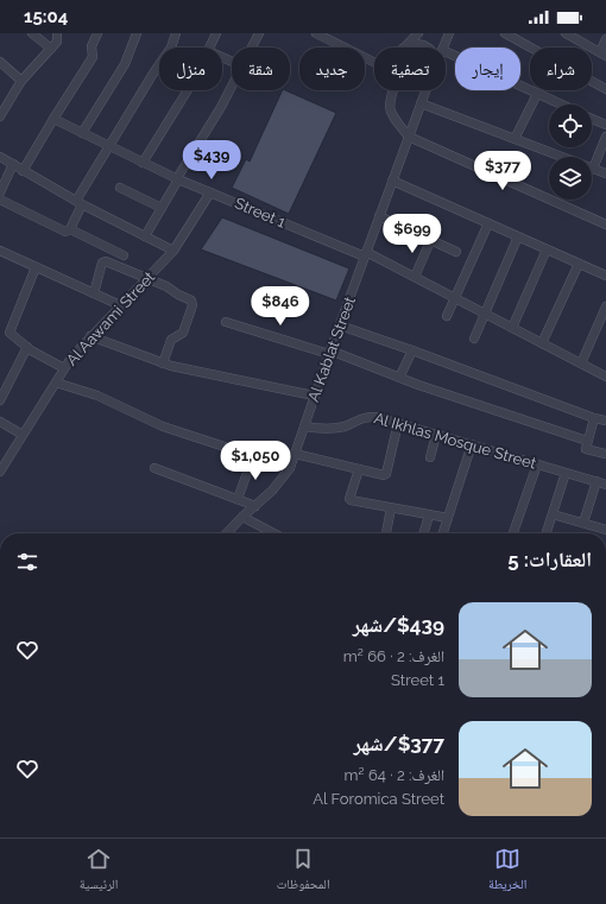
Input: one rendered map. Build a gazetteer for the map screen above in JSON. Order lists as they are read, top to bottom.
{
  "streets": {
    "street": [
      "Street 1",
      "Al Aawami Street",
      "Al Kablat Street",
      "Al Ikhlas Mosque Street"
    ]
  },
  "crossings": [
    ["Street 1", "Al Aawami Street"],
    ["Street 1", "Al Kablat Street"],
    ["Al Kablat Street", "Al Ikhlas Mosque Street"]
  ],
  "page": {
    "status": "15:04",
    "chip": [
      "شراء",
      "إيجار",
      "تصفية",
      "جديد",
      "شقة",
      "منزل"
    ],
    "price": [
      "$439",
      "$377",
      "$699",
      "$846",
      "$1,050"
    ],
    "heading": "العقارات: 5",
    "list": [
      {
        "name": "$439/شهر",
        "note": "الغرف: 2 · 66 m² · Street 1"
      },
      {
        "name": "$377/شهر",
        "note": "الغرف: 2 · 64 m² · Al Foromica Street"
      }
    ],
    "tabs": ["الخريطة", "المحفوظات", "الرئيسية"]
  }
}
